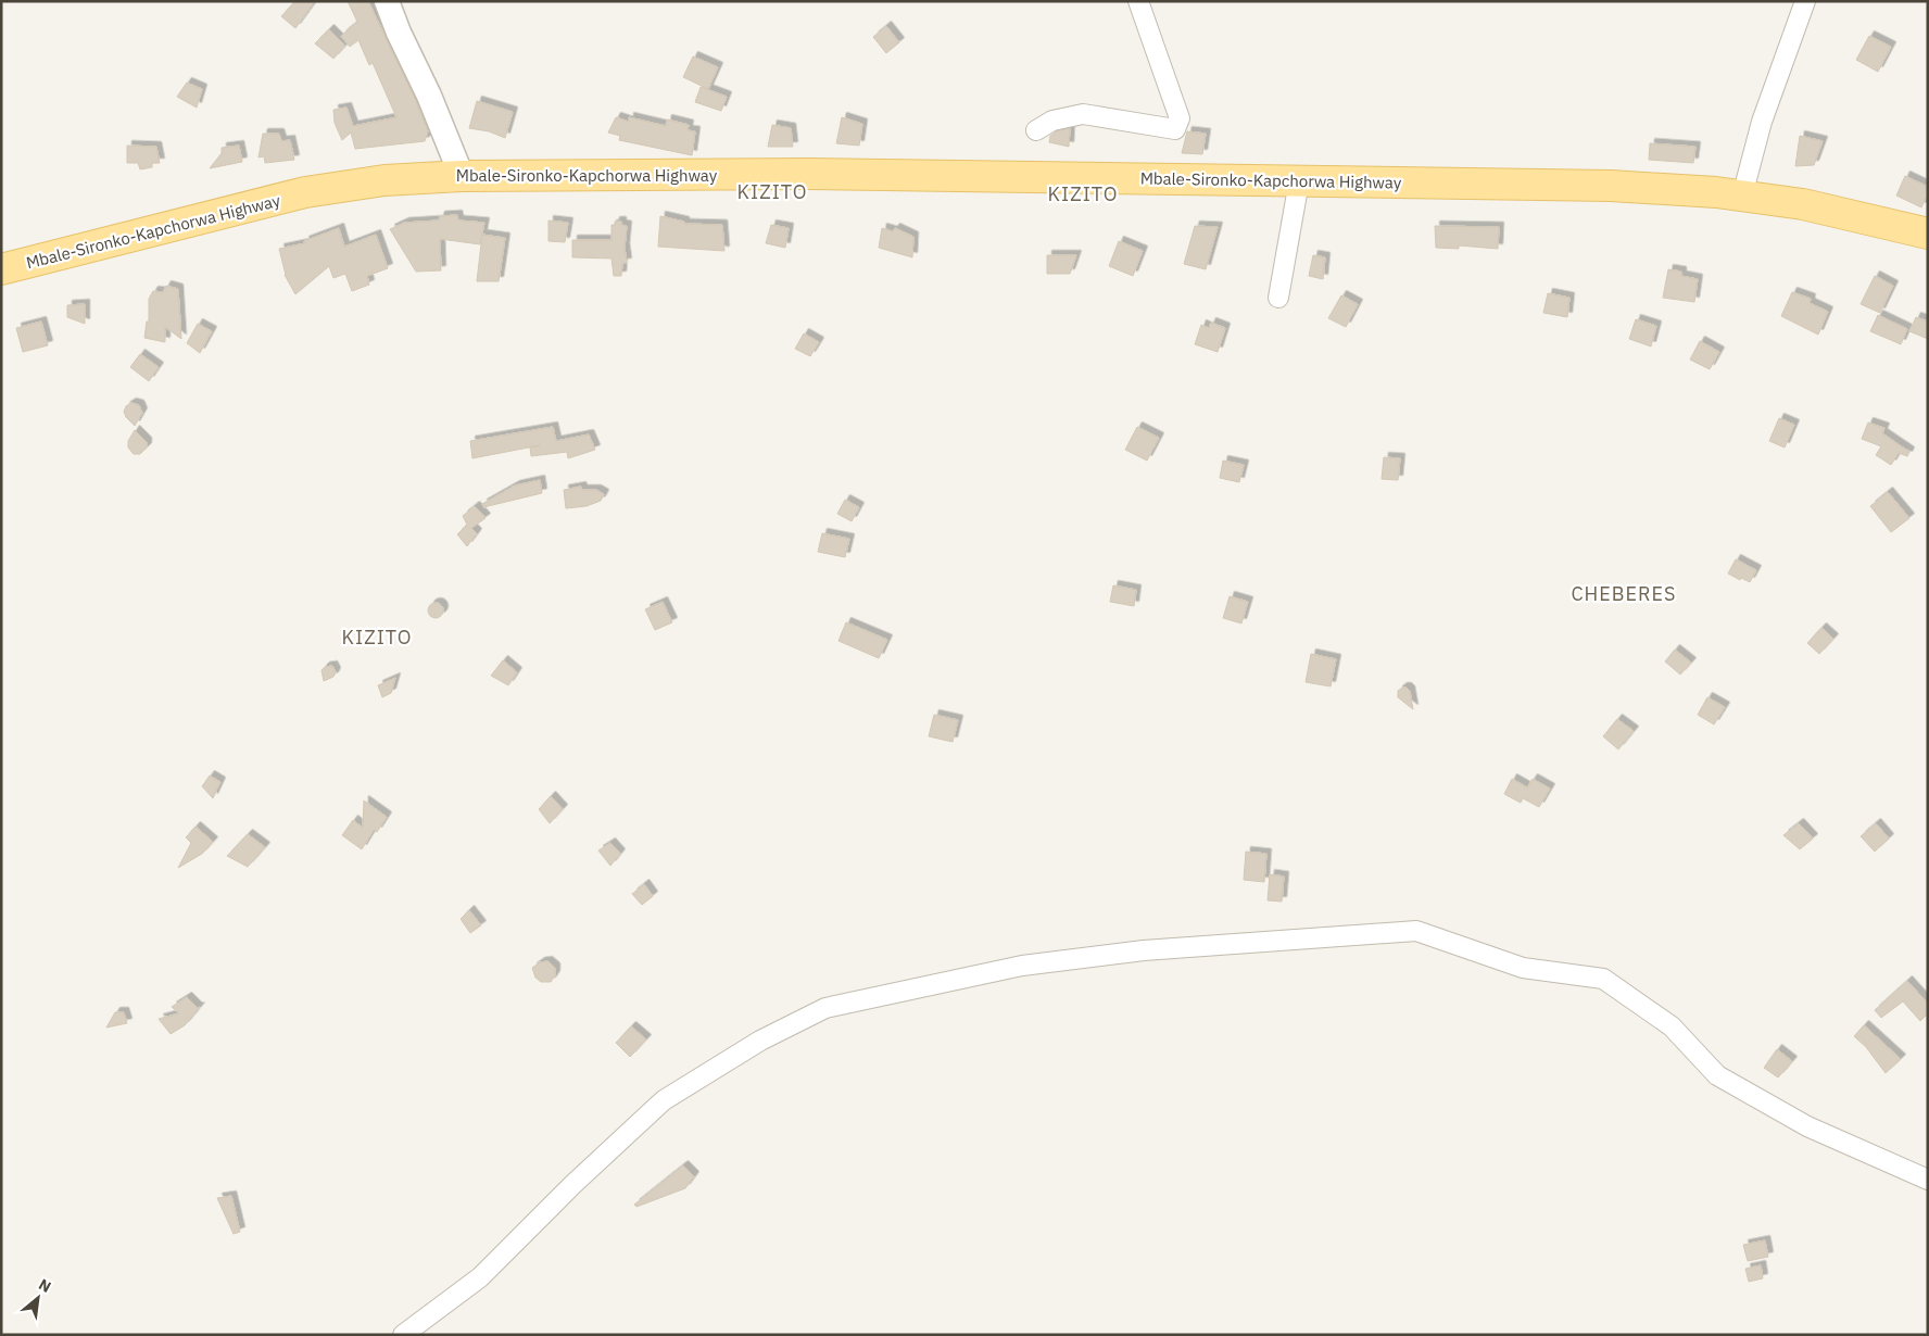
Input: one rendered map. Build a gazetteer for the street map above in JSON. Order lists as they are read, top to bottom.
{
  "streets": {
    "main road": ["Mbale-Sironko-Kapchorwa Highway"]
  },
  "districts": [
    "KIZITO",
    "KIZITO",
    "CHEBERES",
    "KIZITO"
  ],
  "north": "top right"
}
